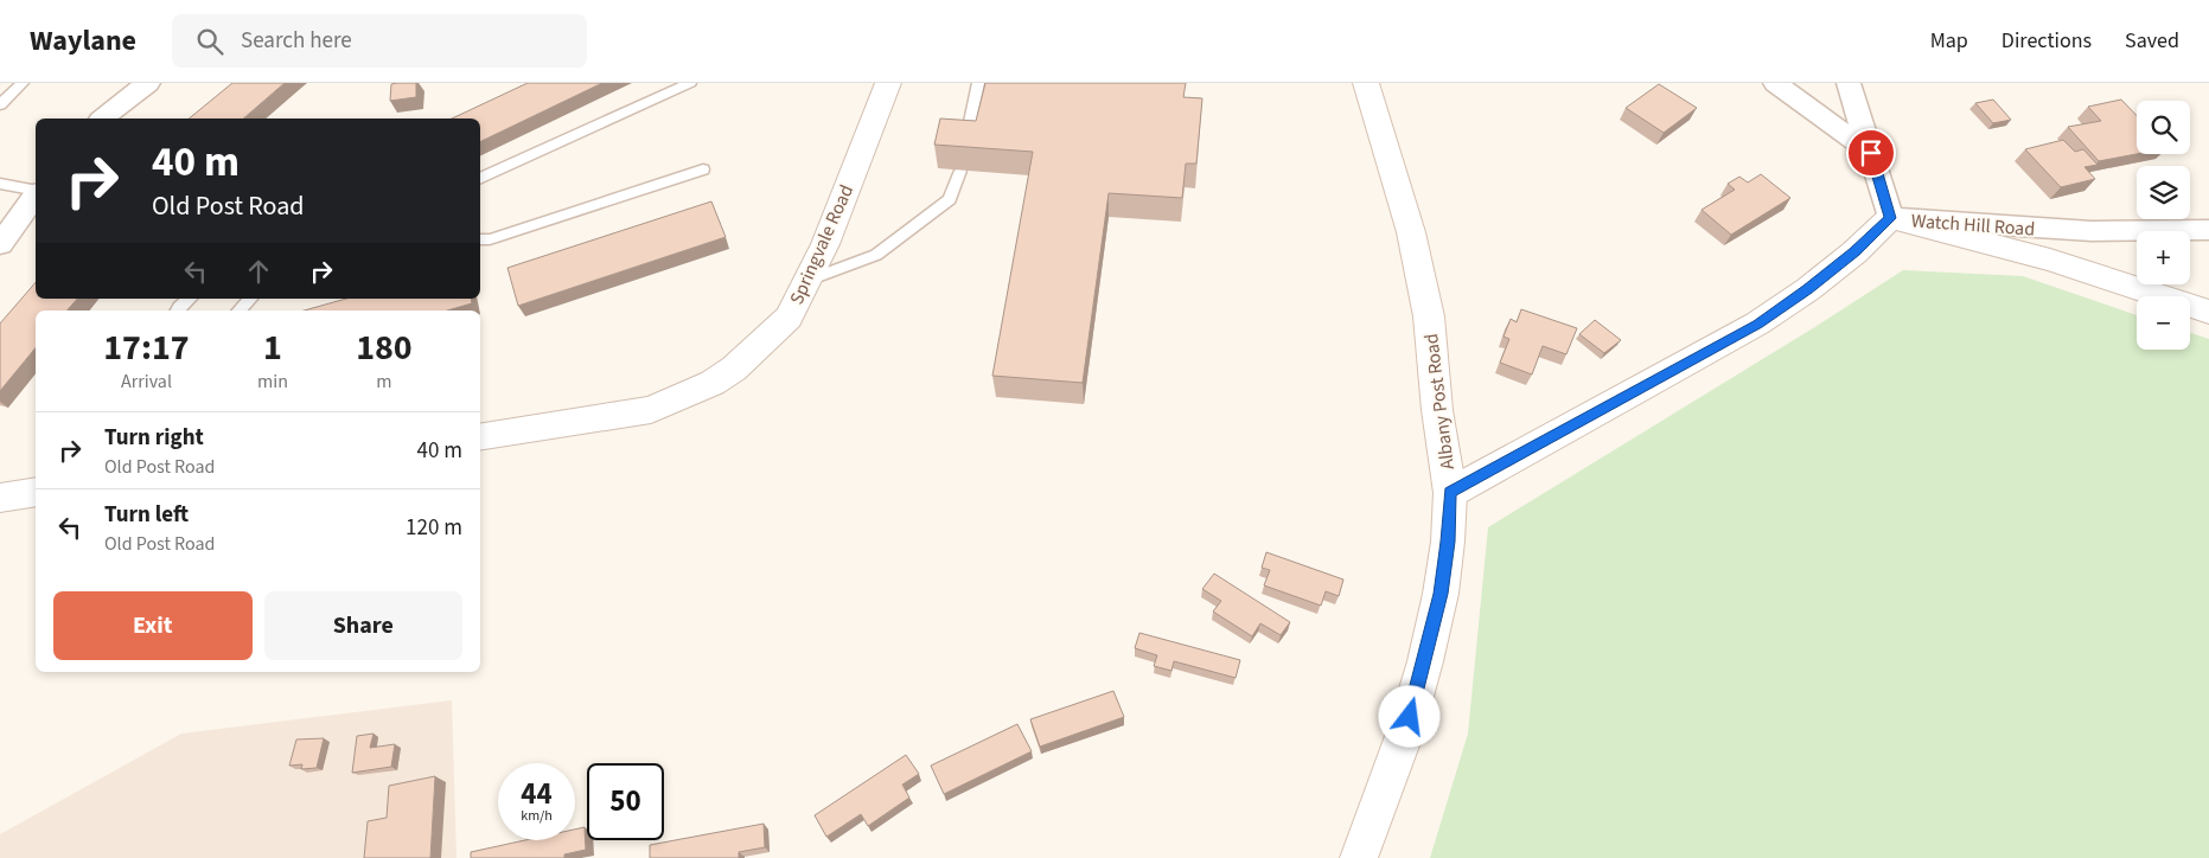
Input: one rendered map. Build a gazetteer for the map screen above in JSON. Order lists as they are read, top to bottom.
{
  "streets": {
    "street": ["Watch Hill Road", "Springvale Road", "Albany Post Road"]
  },
  "page": {
    "header": "Waylane",
    "search": "Search here",
    "nav": ["Map", "Directions", "Saved"],
    "map_buttons": ["+", "−"],
    "turn": ["40 m", "Old Post Road"],
    "eta": [
      "17:17",
      "Arrival",
      "1",
      "min",
      "180",
      "m"
    ],
    "list": [
      {
        "name": "Turn right",
        "note": "Old Post Road",
        "value": "40 m"
      },
      {
        "name": "Turn left",
        "note": "Old Post Road",
        "value": "120 m"
      }
    ],
    "buttons": ["Exit", "Share"],
    "speed": "44 km/h",
    "limit": "50"
  }
}
